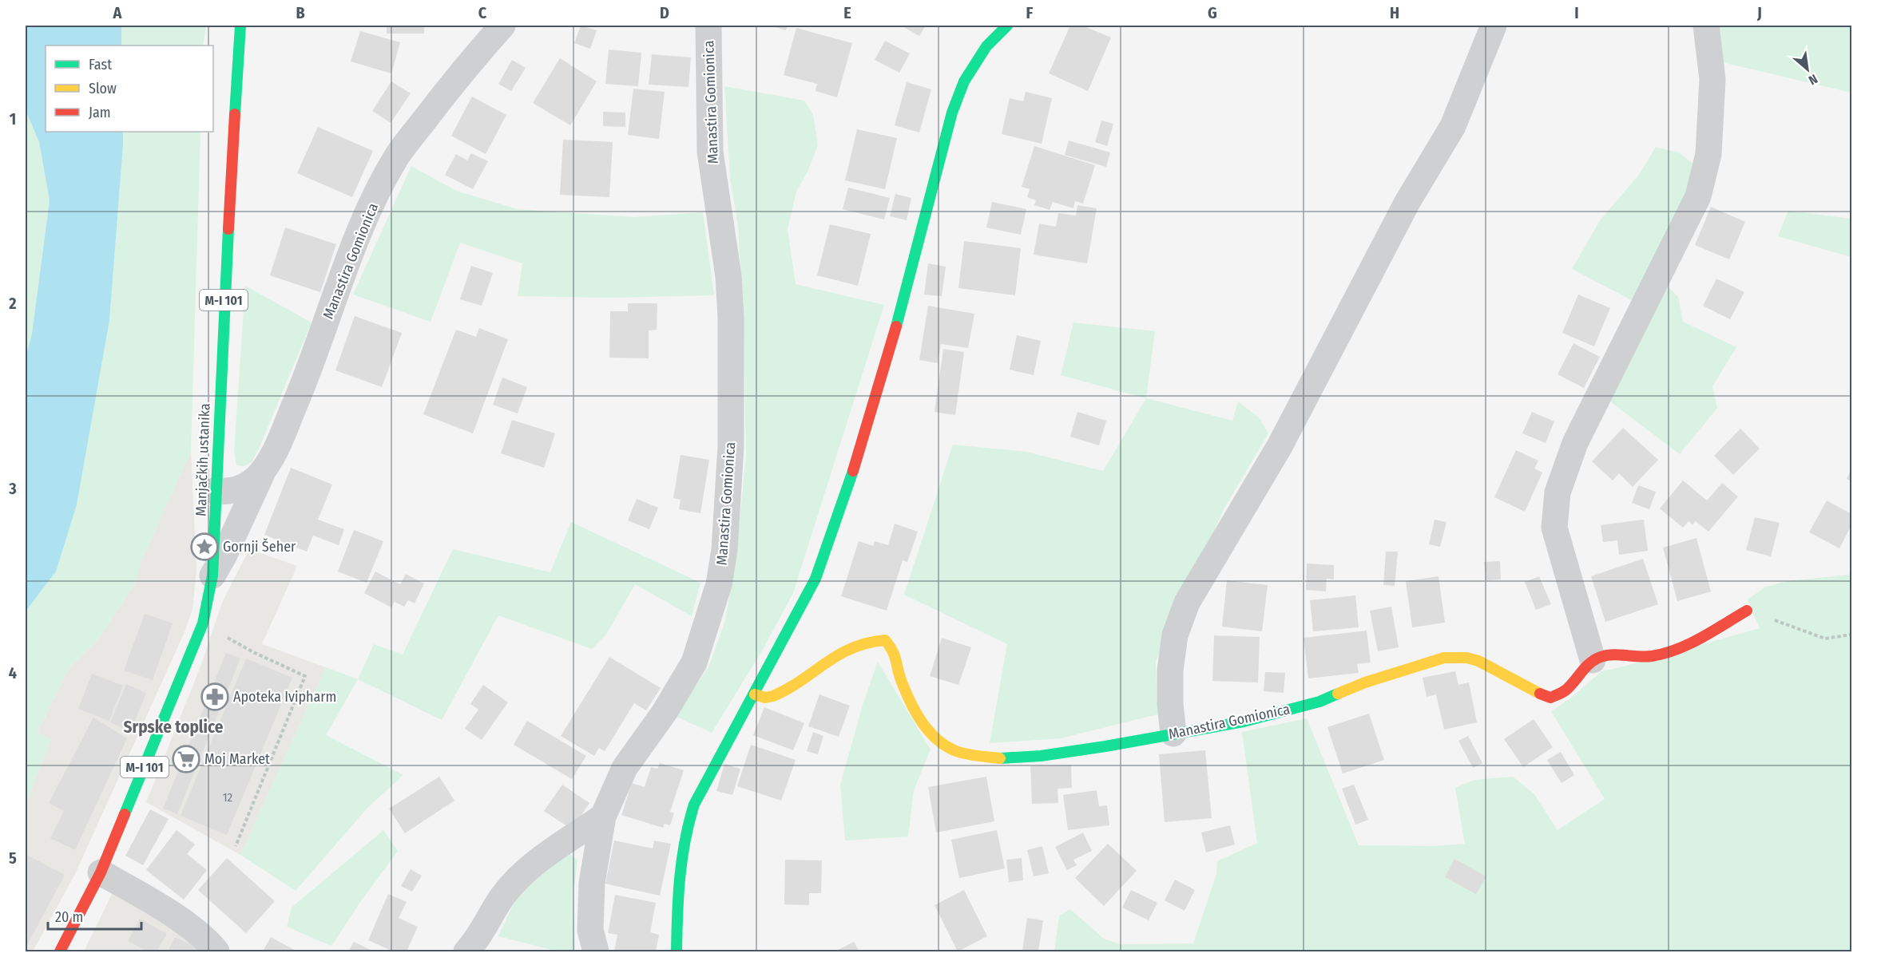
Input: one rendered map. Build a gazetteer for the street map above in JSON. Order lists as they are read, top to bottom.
{
  "streets": {
    "street": ["Manastira Gomionica", "M-I 101", "Manjačkih ustanika"]
  },
  "crossings": [
    ["Manastira Gomionica", "Manjačkih ustanika"]
  ],
  "districts": ["Srpske toplice"],
  "places": {
    "place": ["Gornji Šeher"],
    "pharmacy": ["Apoteka Ivipharm"],
    "supermarket": ["Moj Market"]
  },
  "house_numbers": ["12"],
  "legend": ["Fast", "Slow", "Jam"],
  "scale_bar": "20 m",
  "north": "bottom right",
  "grid": {
    "columns": [
      "A",
      "B",
      "C",
      "D",
      "E",
      "F",
      "G",
      "H",
      "I",
      "J"
    ],
    "rows": [
      "1",
      "2",
      "3",
      "4",
      "5"
    ]
  }
}
